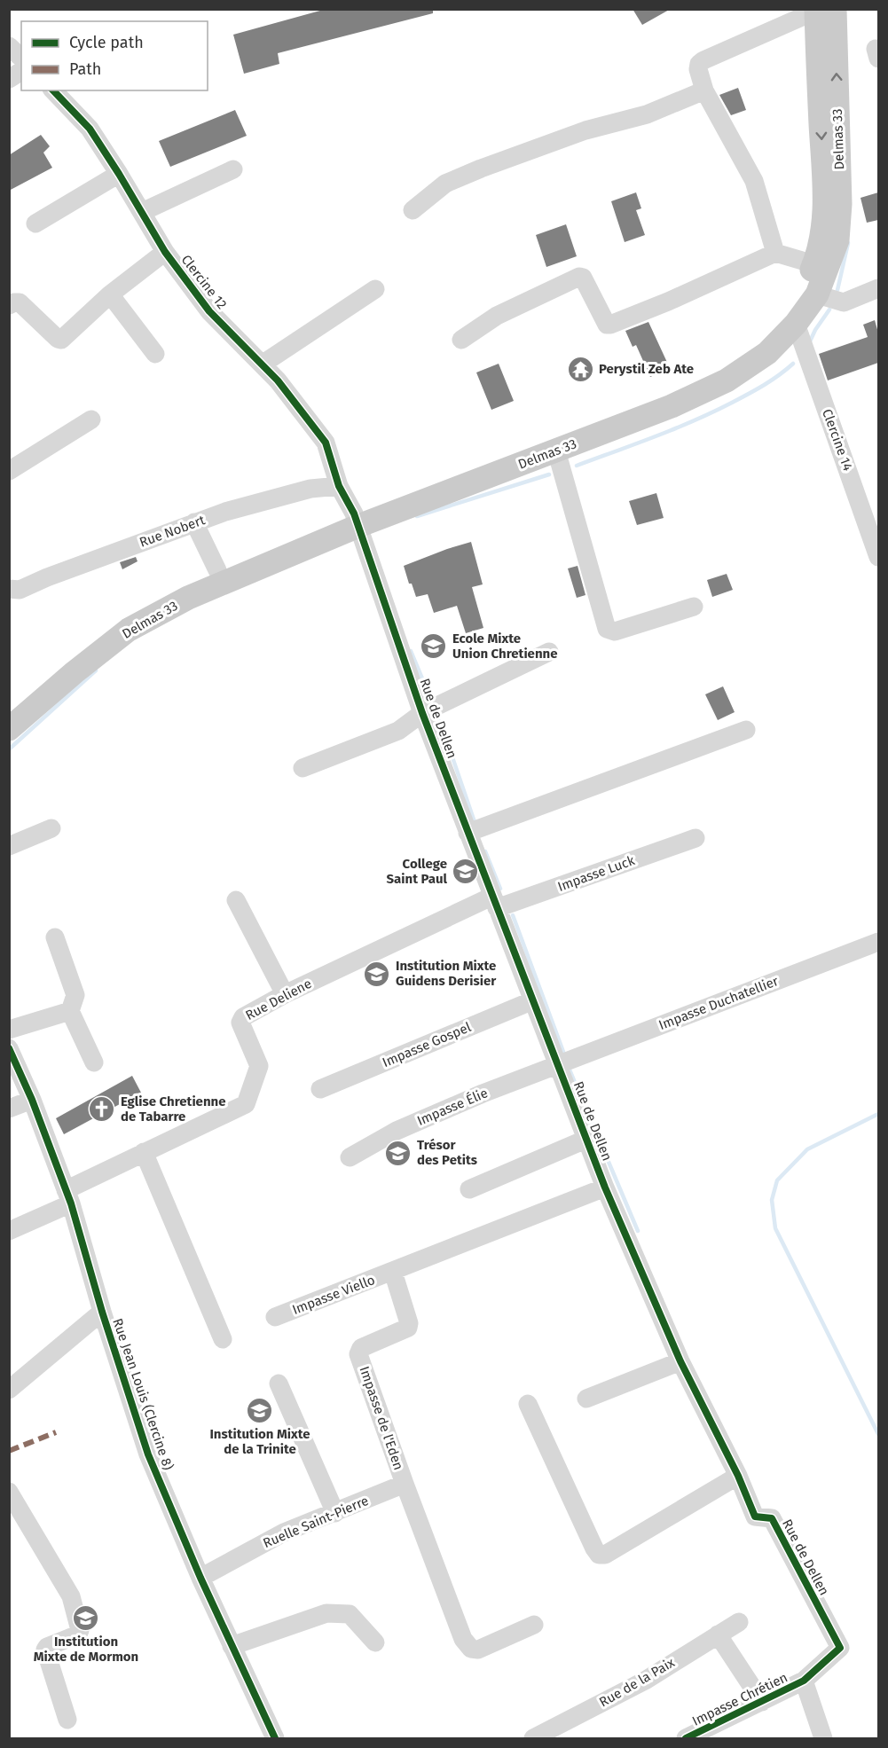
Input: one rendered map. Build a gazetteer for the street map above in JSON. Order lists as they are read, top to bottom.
{
  "streets": {
    "main road": ["Delmas 33"],
    "street": [
      "Clercine 12",
      "Clercine 14",
      "Rue Nobert",
      "Rue de Dellen",
      "Impasse Luck",
      "Rue Deliene",
      "Impasse Duchatellier",
      "Impasse Gospel",
      "Impasse Élie",
      "Impasse Viello",
      "Rue Jean Louis (Clercine 8)",
      "Impasse de l'Eden",
      "Ruelle Saint-Pierre",
      "Rue de la Paix",
      "Impasse Chrétien"
    ]
  },
  "crossings": [
    ["Delmas 33", "Clercine 14"],
    ["Delmas 33", "Rue de Dellen"],
    ["Clercine 12", "Rue Nobert"],
    ["Clercine 12", "Rue de Dellen"],
    ["Rue Nobert", "Rue de Dellen"],
    ["Rue de Dellen", "Impasse Luck"],
    ["Rue de Dellen", "Rue Deliene"],
    ["Rue de Dellen", "Impasse Duchatellier"],
    ["Rue de Dellen", "Impasse Gospel"],
    ["Rue de Dellen", "Impasse Élie"],
    ["Rue de Dellen", "Impasse Chrétien"],
    ["Impasse Luck", "Rue Deliene"],
    ["Rue Deliene", "Rue Jean Louis (Clercine 8)"],
    ["Impasse Duchatellier", "Impasse Élie"],
    ["Impasse Viello", "Impasse de l'Eden"],
    ["Rue Jean Louis (Clercine 8)", "Ruelle Saint-Pierre"],
    ["Impasse de l'Eden", "Ruelle Saint-Pierre"]
  ],
  "places": {
    "temple": ["Perystil Zeb Ate"],
    "school or university": [
      "Ecole Mixte Union Chretienne",
      "College Saint Paul",
      "Institution Mixte Guidens Derisier",
      "Trésor des Petits",
      "Institution Mixte de la Trinite",
      "Institution Mixte de Mormon"
    ],
    "church": ["Eglise Chretienne de Tabarre"]
  },
  "legend": ["Cycle path", "Path"]
}
